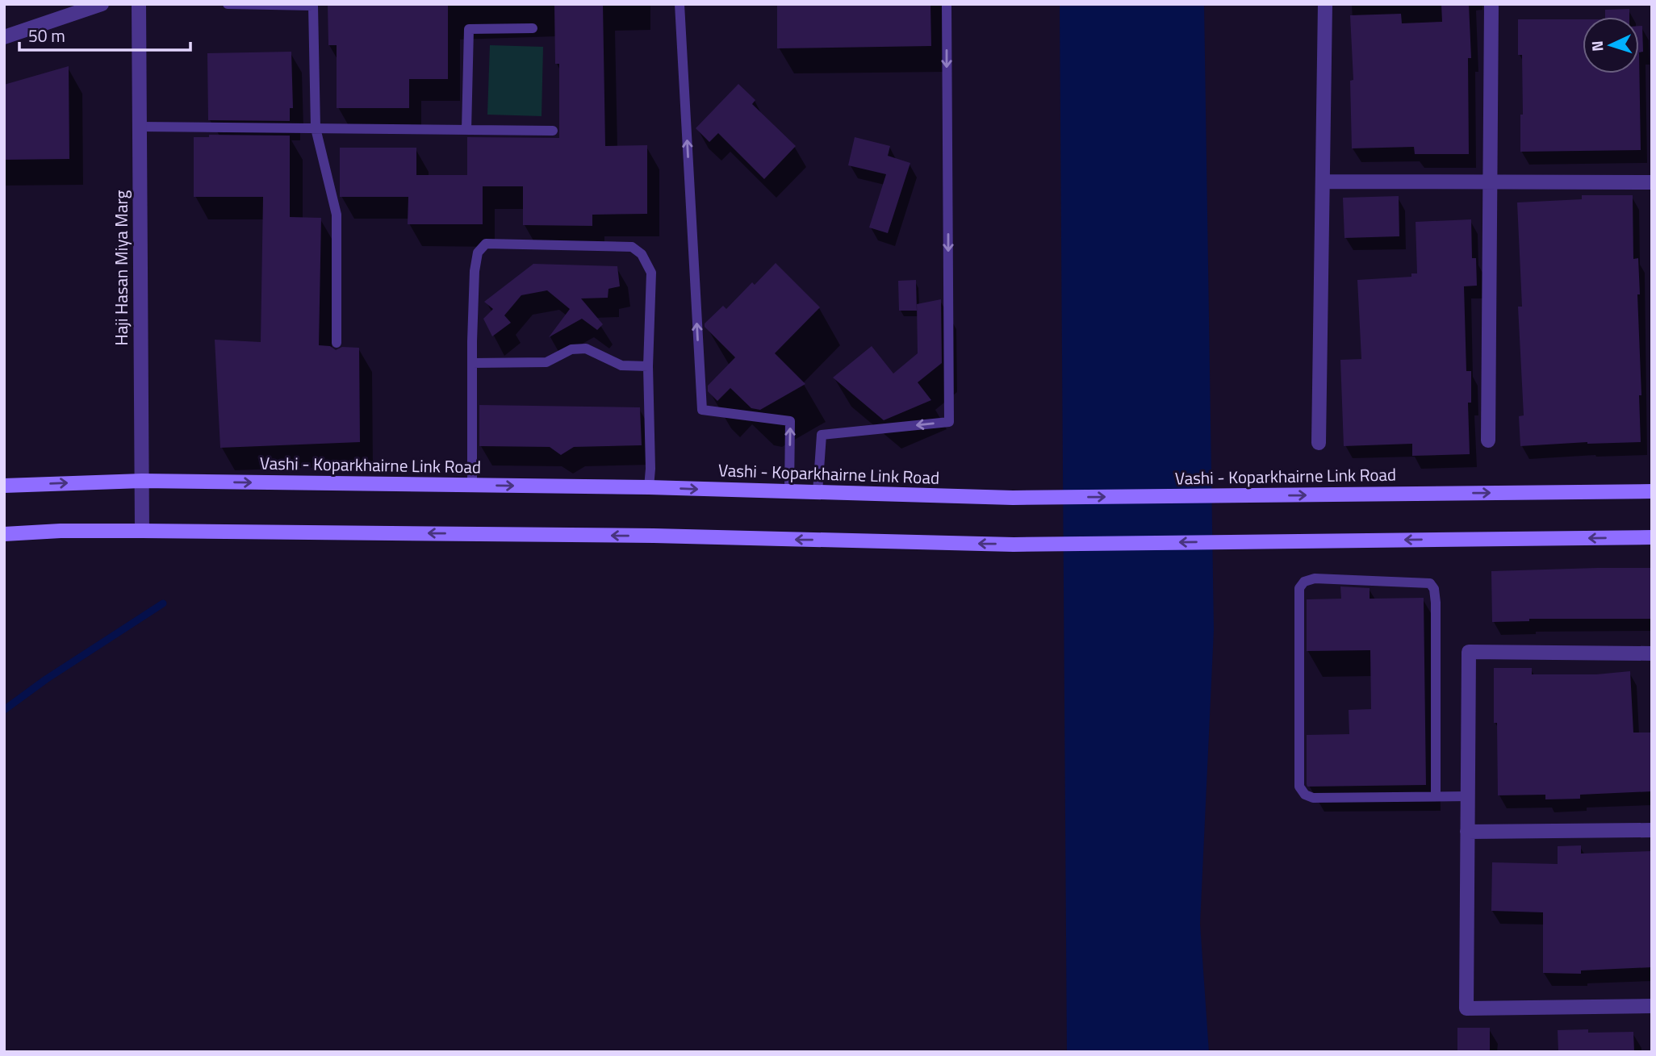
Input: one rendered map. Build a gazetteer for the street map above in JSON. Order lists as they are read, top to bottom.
{
  "streets": {
    "main road": ["Vashi - Koparkhairne Link Road"],
    "street": ["Haji Hasan Miya Marg"]
  },
  "crossings": [
    ["Haji Hasan Miya Marg", "Vashi - Koparkhairne Link Road"]
  ],
  "scale_bar": "50 m",
  "north": "left"
}
